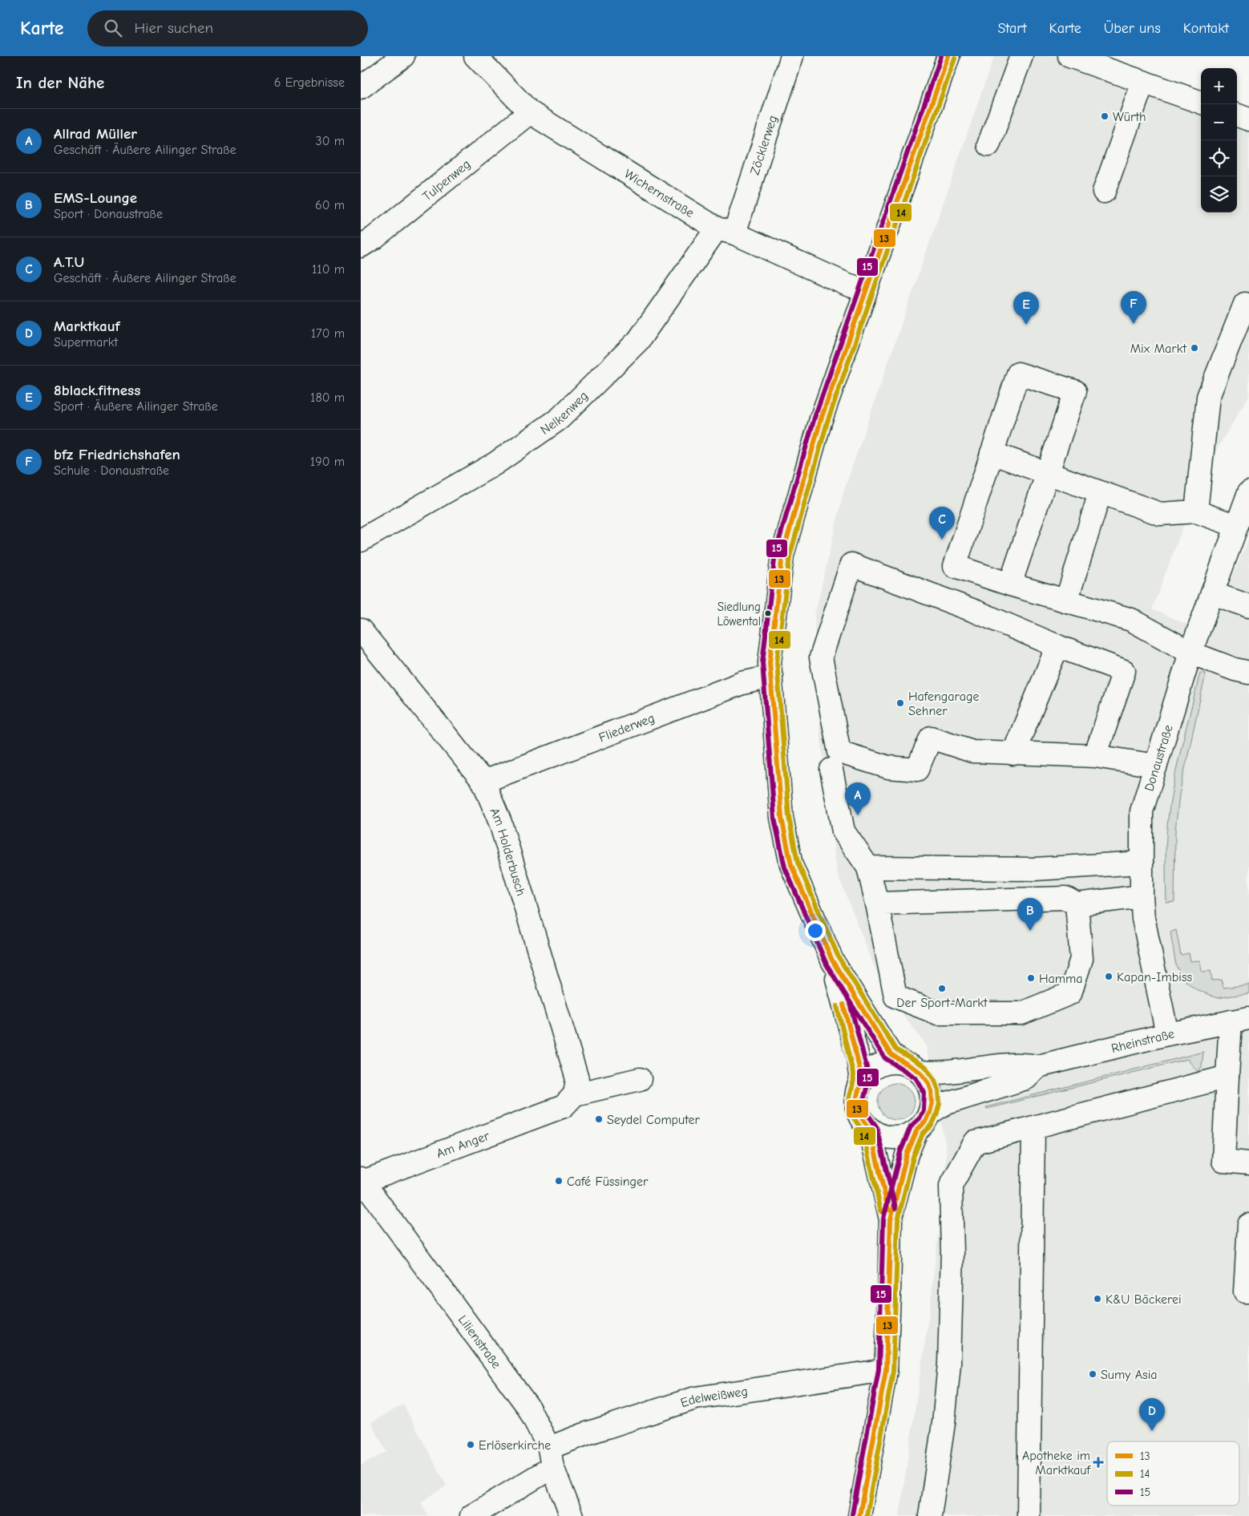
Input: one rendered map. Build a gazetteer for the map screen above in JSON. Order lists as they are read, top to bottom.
{
  "streets": {
    "street": [
      "Zöcklerweg",
      "Tulpenweg",
      "Wichernstraße",
      "Nelkenweg",
      "Fliederweg",
      "Donaustraße",
      "Am Holderbusch",
      "Rheinstraße",
      "Am Anger",
      "Lilienstraße",
      "Edelweißweg"
    ]
  },
  "crossings": [
    ["Zöcklerweg", "Wichernstraße"],
    ["Zöcklerweg", "Nelkenweg"],
    ["Tulpenweg", "Wichernstraße"],
    ["Wichernstraße", "Nelkenweg"],
    ["Fliederweg", "Am Holderbusch"],
    ["Donaustraße", "Rheinstraße"],
    ["Am Holderbusch", "Am Anger"],
    ["Am Anger", "Lilienstraße"],
    ["Lilienstraße", "Edelweißweg"]
  ],
  "places": {
    "other": [
      "Würth",
      "Mix Markt",
      "Siedlung Löwental",
      "Hafengarage Sehner",
      "Kapan-Imbiss",
      "Hamma",
      "Der Sport-Markt",
      "Seydel Computer",
      "Café Füssinger",
      "K&U Bäckerei",
      "Sumy Asia",
      "Erlöserkirche"
    ],
    "health": ["Apotheke im Marktkauf"]
  },
  "lines": ["transit line 13", "transit line 15", "transit line 14"],
  "legend": ["13", "14", "15"],
  "page": {
    "header": "Karte",
    "search": "Hier suchen",
    "nav": [
      "Start",
      "Karte",
      "Über uns",
      "Kontakt"
    ],
    "heading": ["In der Nähe", "6 Ergebnisse"],
    "map_buttons": ["+", "−"],
    "list": [
      {
        "mark": "A",
        "name": "Allrad Müller",
        "note": "Geschäft · Äußere Ailinger Straße",
        "value": "30 m"
      },
      {
        "mark": "B",
        "name": "EMS-Lounge",
        "note": "Sport · Donaustraße",
        "value": "60 m"
      },
      {
        "mark": "C",
        "name": "A.T.U",
        "note": "Geschäft · Äußere Ailinger Straße",
        "value": "110 m"
      },
      {
        "mark": "D",
        "name": "Marktkauf",
        "note": "Supermarkt",
        "value": "170 m"
      },
      {
        "mark": "E",
        "name": "8black.fitness",
        "note": "Sport · Äußere Ailinger Straße",
        "value": "180 m"
      },
      {
        "mark": "F",
        "name": "bfz Friedrichshafen",
        "note": "Schule · Donaustraße",
        "value": "190 m"
      }
    ],
    "pins": [
      "F",
      "E",
      "C",
      "A",
      "B",
      "D"
    ]
  }
}
